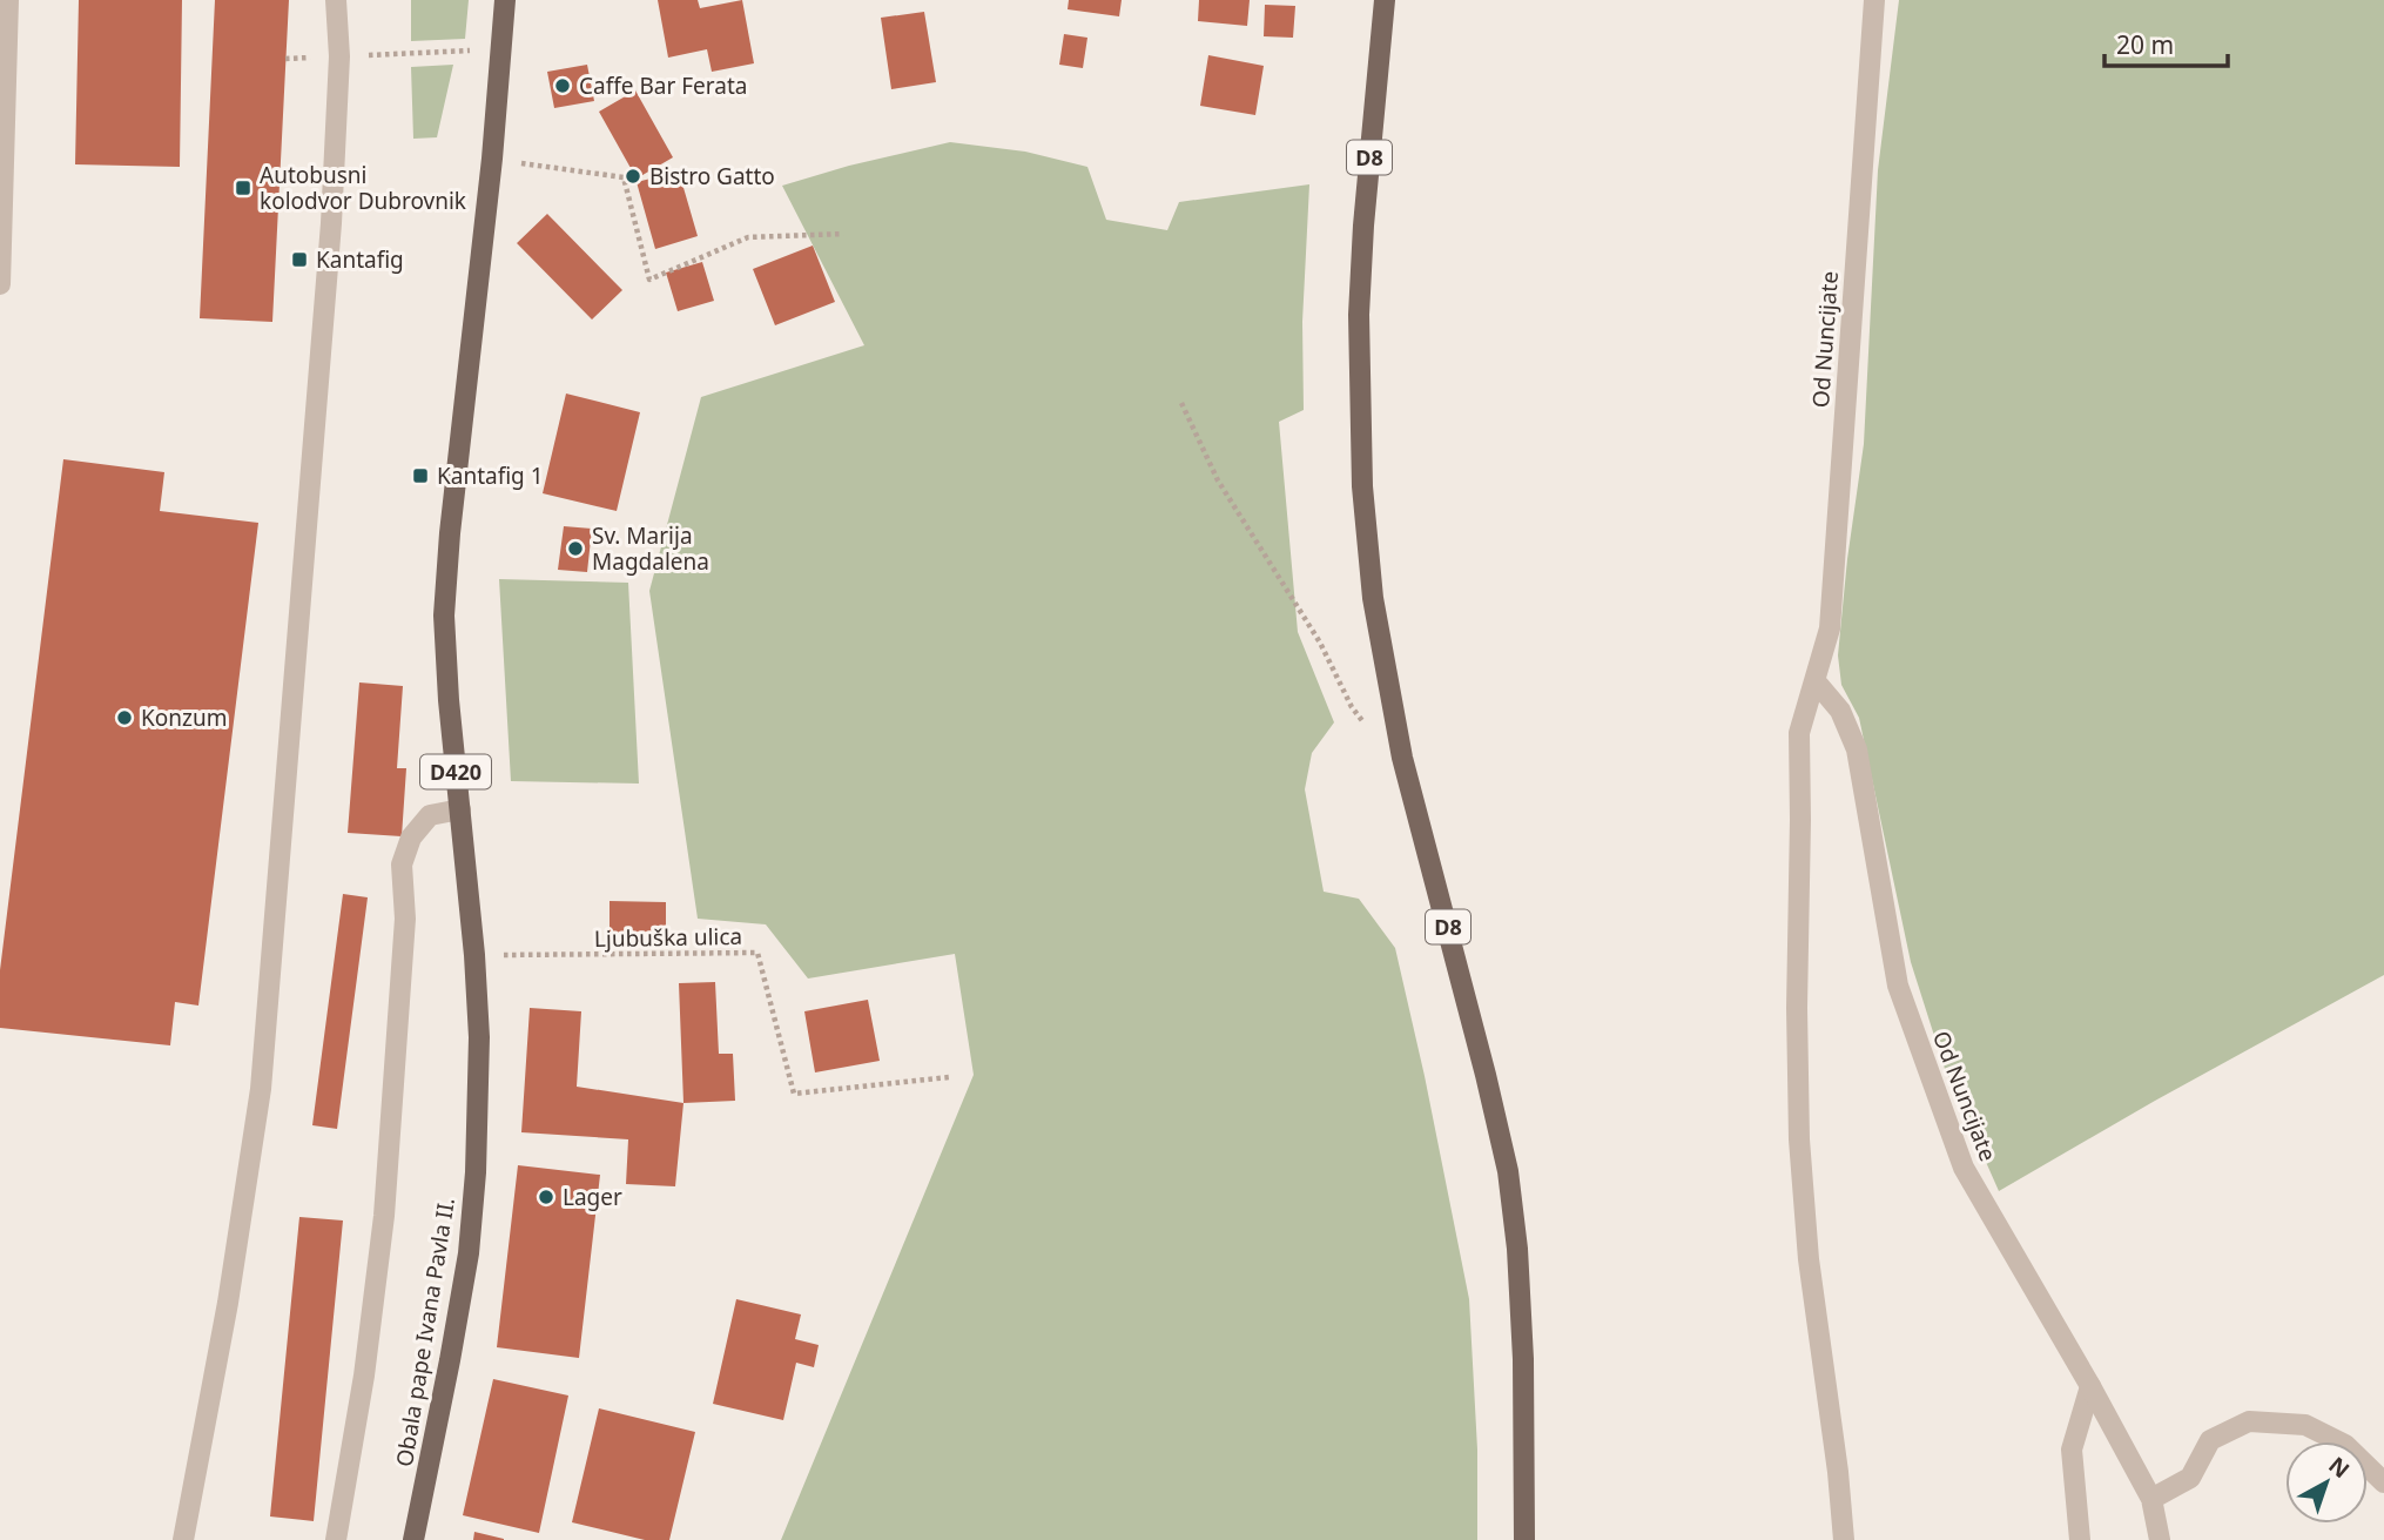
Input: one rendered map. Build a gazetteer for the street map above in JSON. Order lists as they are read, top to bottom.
{
  "streets": {
    "main road": ["D8", "D420", "Obala pape Ivana Pavla II."],
    "street": ["Od Nuncijate"],
    "path": ["Ljubuška ulica"]
  },
  "crossings": [
    ["Ljubuška ulica", "Obala pape Ivana Pavla II."]
  ],
  "places": {
    "other": [
      "Caffe Bar Ferata",
      "Bistro Gatto",
      "Sv. Marija Magdalena",
      "Konzum",
      "Lager"
    ],
    "transit": ["Autobusni kolodvor Dubrovnik", "Kantafig", "Kantafig 1"]
  },
  "scale_bar": "20 m",
  "north": "top right"
}
